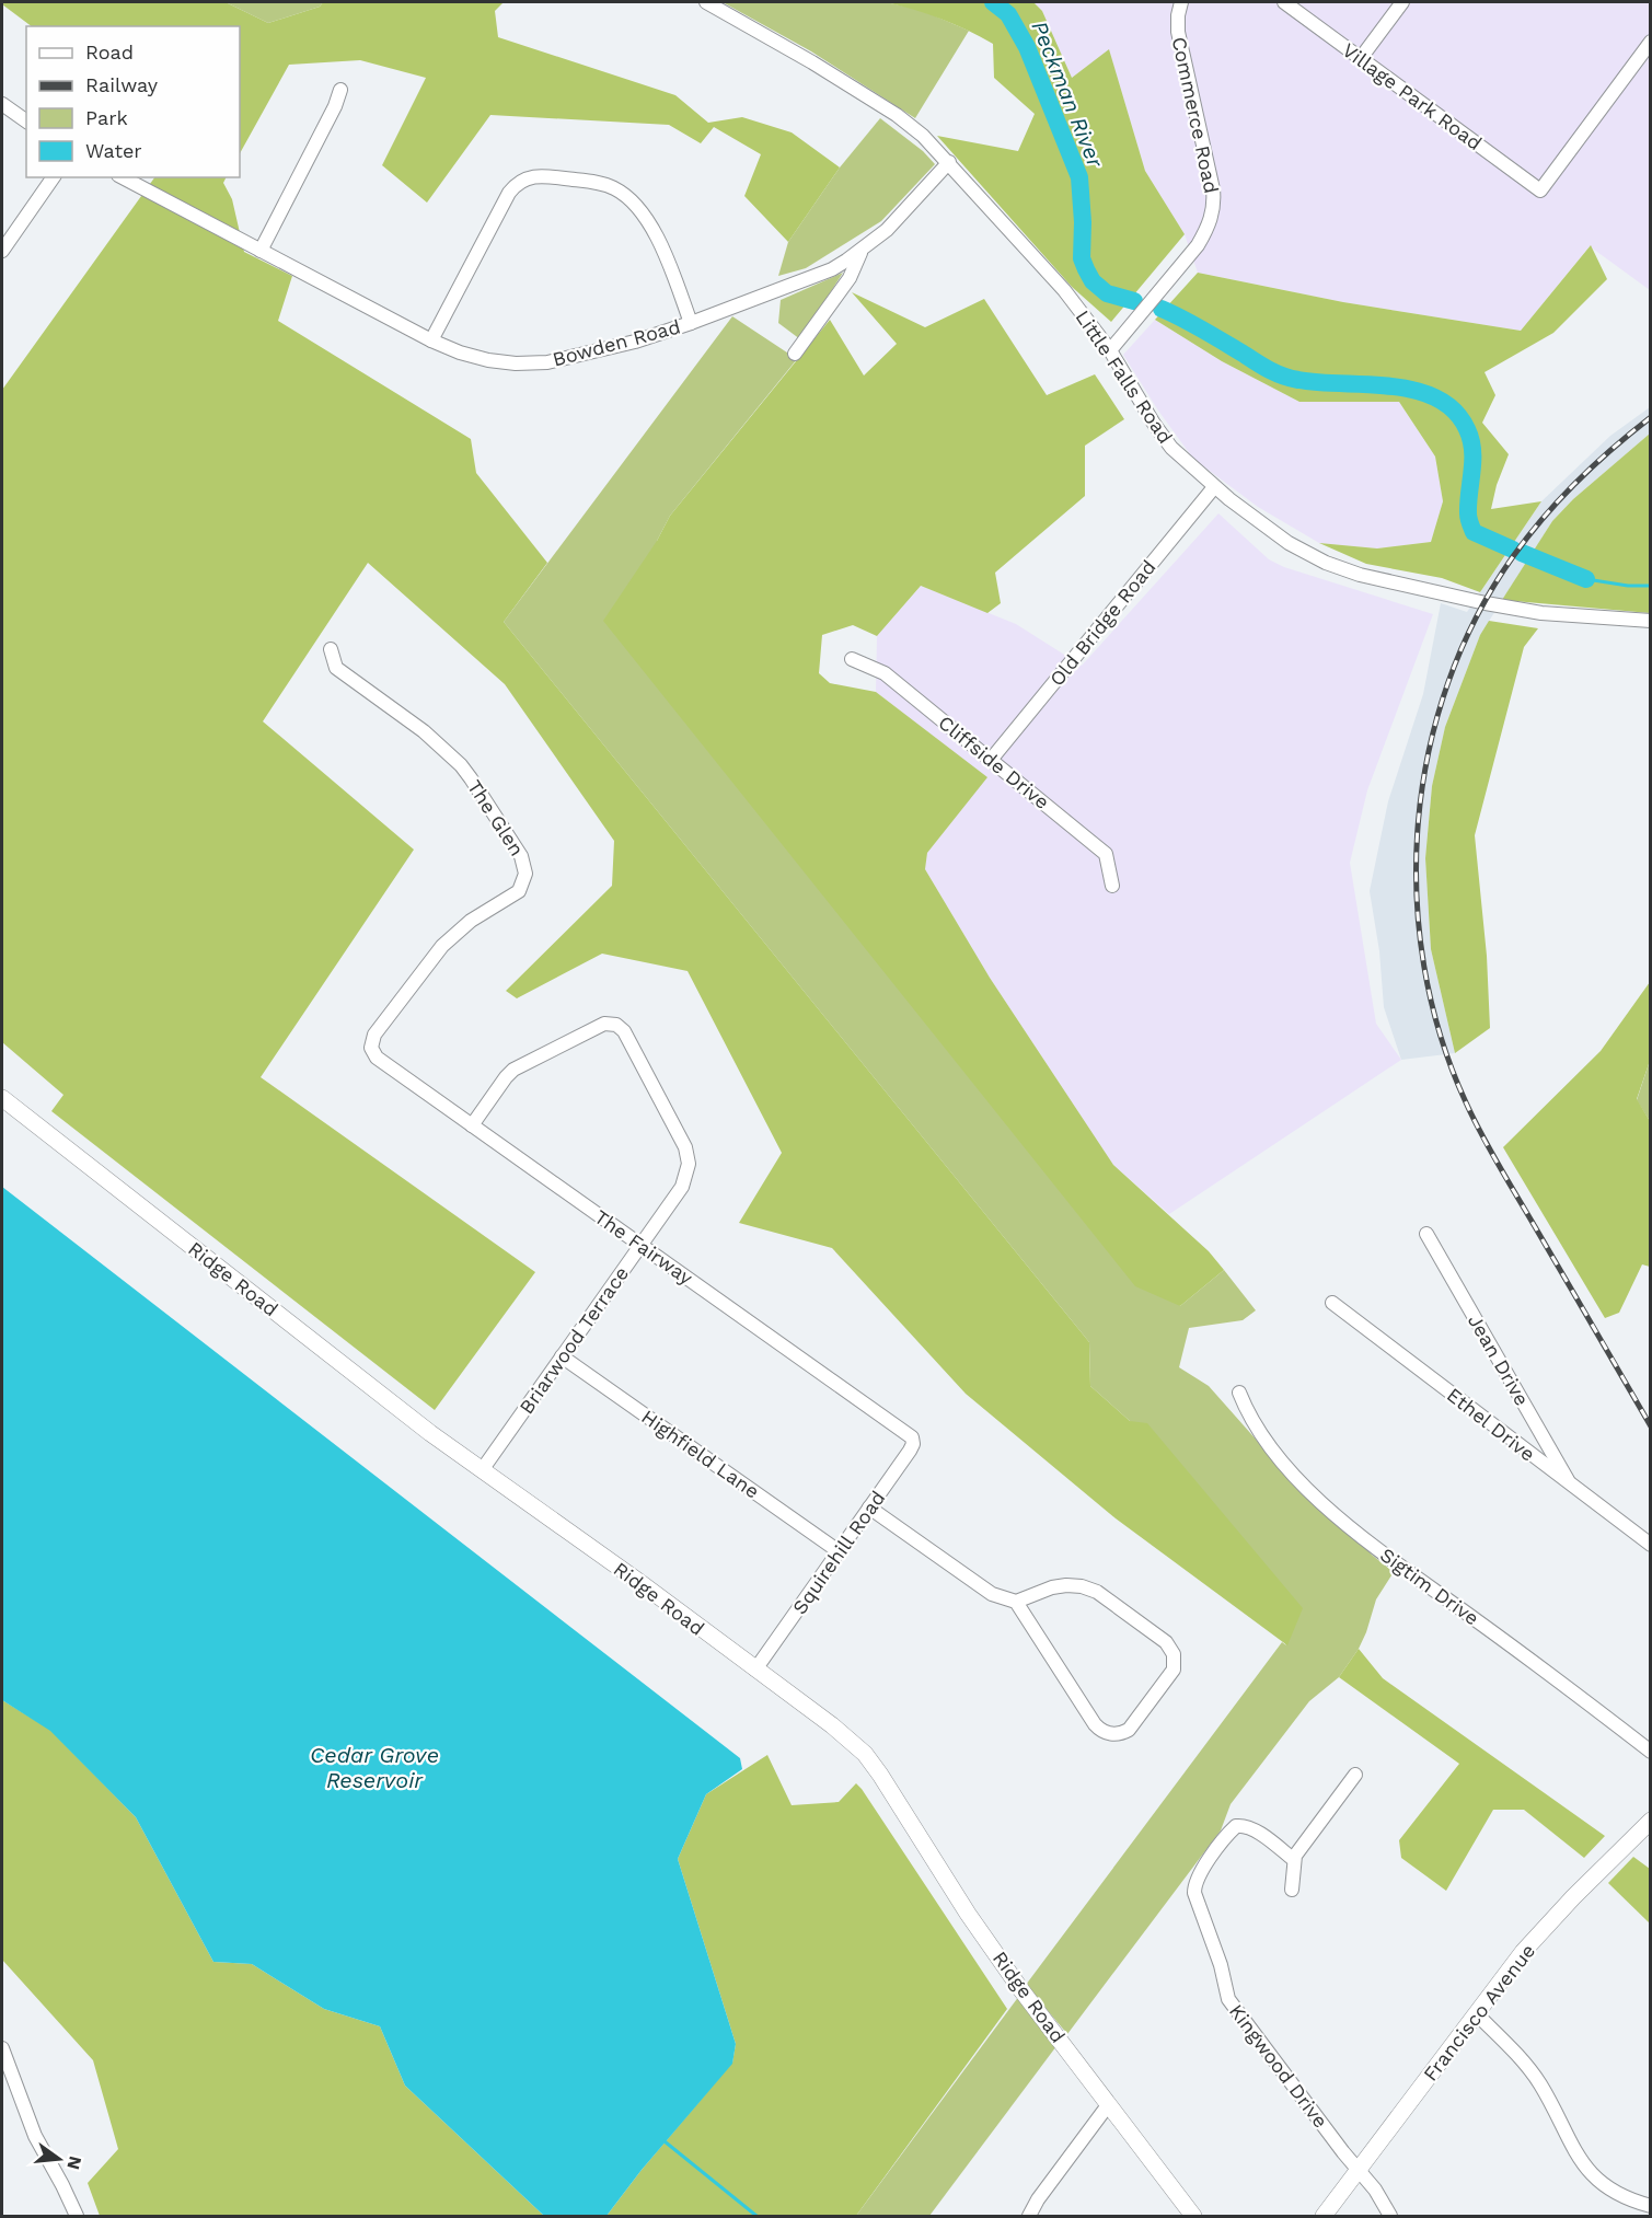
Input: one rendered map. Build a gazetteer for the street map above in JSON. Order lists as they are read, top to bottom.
{
  "streets": {
    "main road": ["Ridge Road", "Francisco Avenue"],
    "street": [
      "Village Park Road",
      "Commerce Road",
      "Bowden Road",
      "Little Falls Road",
      "Old Bridge Road",
      "Cliffside Drive",
      "The Glen",
      "The Fairway",
      "Briarwood Terrace",
      "Jean Drive",
      "Ethel Drive",
      "Highfield Lane",
      "Squirehill Road",
      "Sigtim Drive",
      "Kingwood Drive"
    ]
  },
  "crossings": [
    ["Commerce Road", "Little Falls Road"],
    ["Bowden Road", "Little Falls Road"],
    ["Little Falls Road", "Old Bridge Road"],
    ["Old Bridge Road", "Cliffside Drive"],
    ["The Glen", "The Fairway"],
    ["The Fairway", "Briarwood Terrace"],
    ["The Fairway", "Squirehill Road"],
    ["Ridge Road", "Briarwood Terrace"],
    ["Ridge Road", "Squirehill Road"],
    ["Briarwood Terrace", "Highfield Lane"],
    ["Jean Drive", "Ethel Drive"],
    ["Highfield Lane", "Squirehill Road"],
    ["Francisco Avenue", "Kingwood Drive"]
  ],
  "water": ["Peckman River", "Cedar Grove Reservoir"],
  "legend": [
    "Road",
    "Railway",
    "Park",
    "Water"
  ],
  "north": "right"
}
